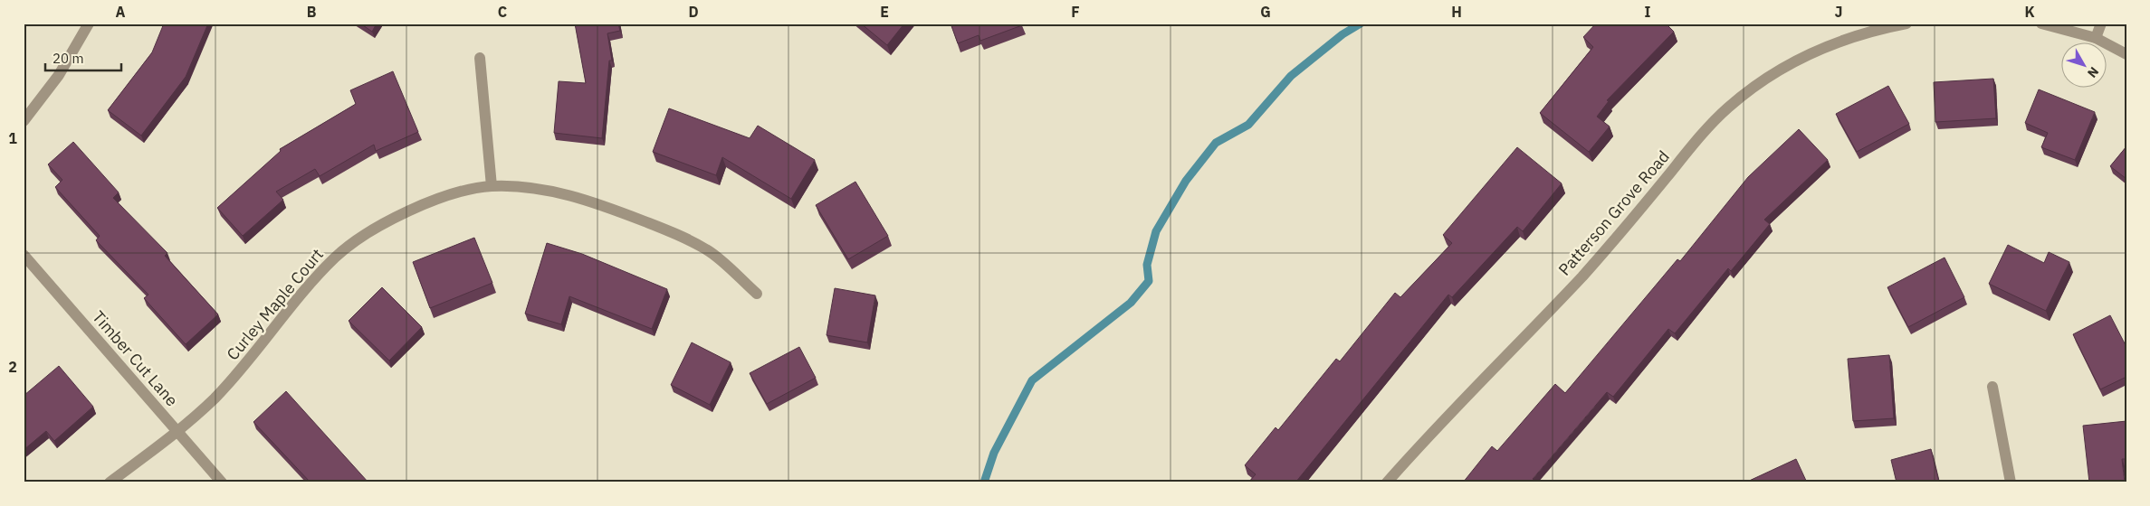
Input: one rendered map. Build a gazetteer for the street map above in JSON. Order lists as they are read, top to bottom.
{
  "streets": {
    "street": ["Patterson Grove Road", "Curley Maple Court", "Timber Cut Lane"]
  },
  "crossings": [
    ["Curley Maple Court", "Timber Cut Lane"]
  ],
  "scale_bar": "20 m",
  "north": "bottom right",
  "grid": {
    "columns": [
      "A",
      "B",
      "C",
      "D",
      "E",
      "F",
      "G",
      "H",
      "I",
      "J",
      "K"
    ],
    "rows": ["1", "2"]
  }
}
